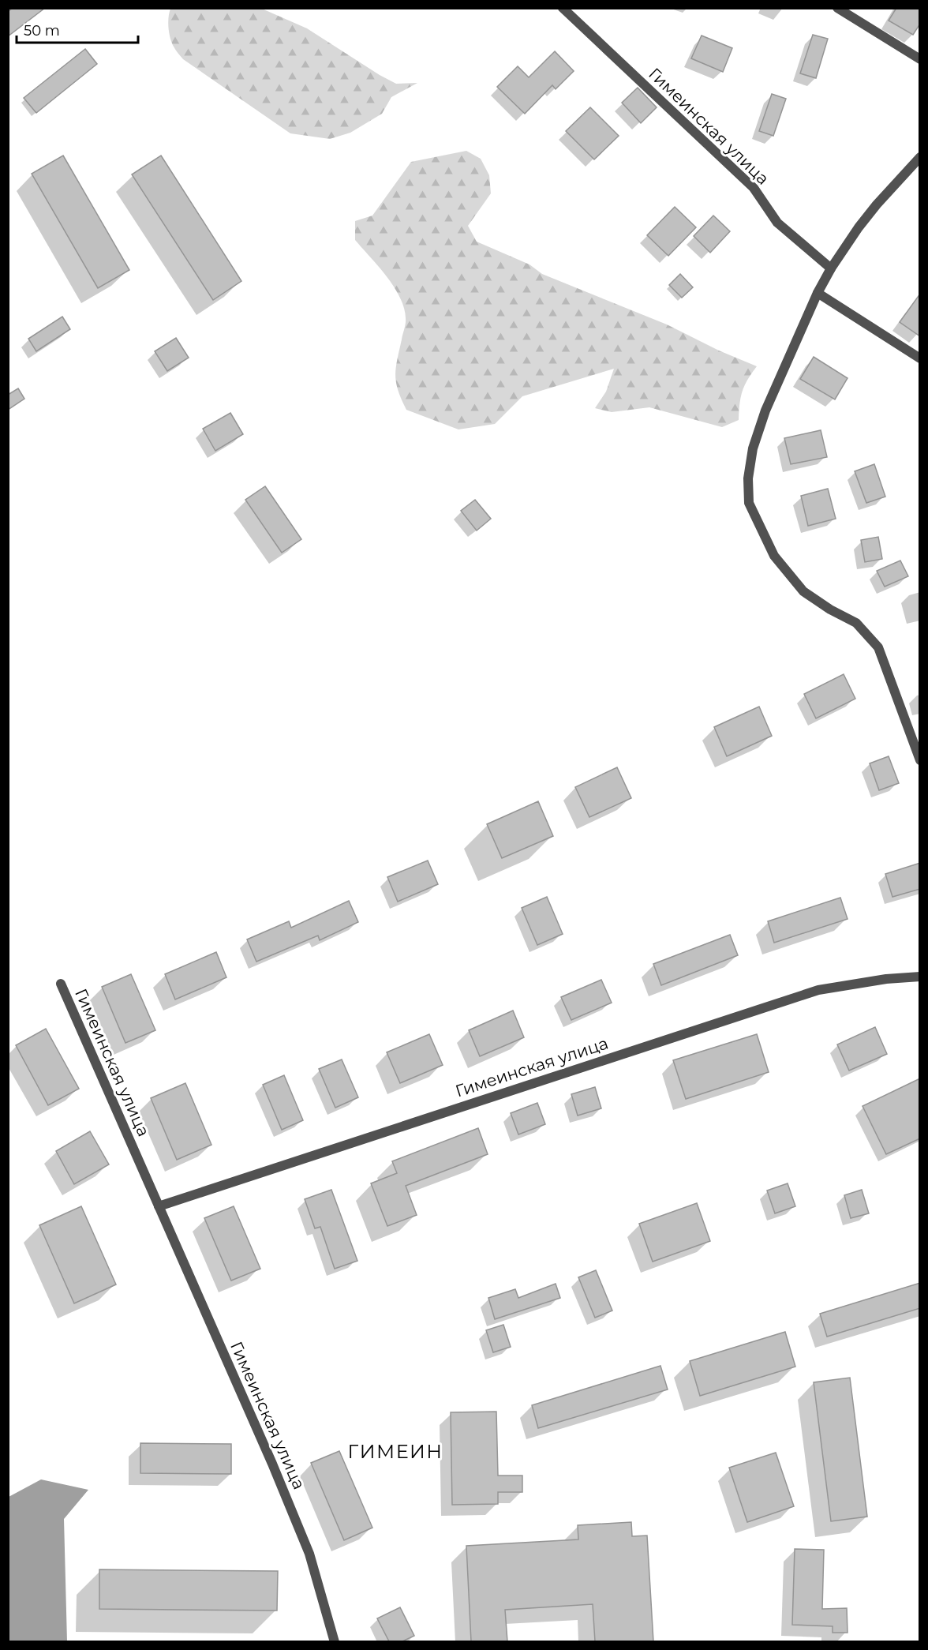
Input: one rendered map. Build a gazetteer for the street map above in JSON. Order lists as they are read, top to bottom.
{
  "streets": {
    "street": ["Гимеинская улица"]
  },
  "districts": ["ГИМЕИН"],
  "scale_bar": "50 m"
}
